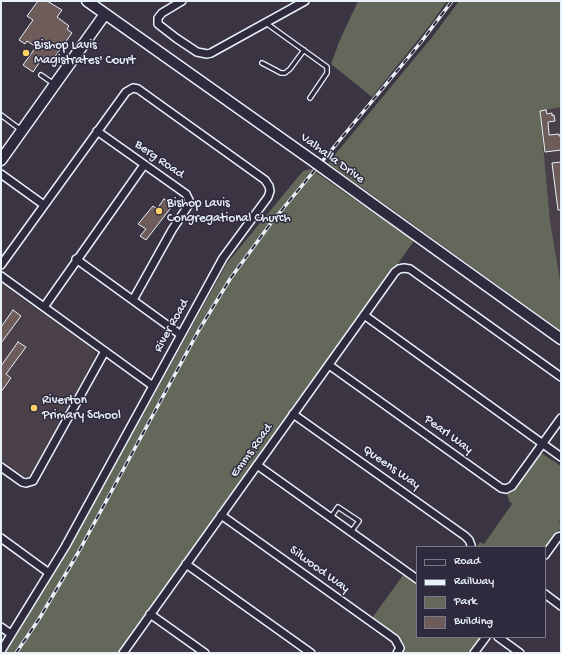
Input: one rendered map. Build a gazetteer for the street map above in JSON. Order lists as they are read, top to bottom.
{
  "streets": {
    "main road": ["Valhalla Drive"],
    "street": [
      "Berg Road",
      "River Road",
      "Pearl Way",
      "Emms Road",
      "Queens Way",
      "Silwood Way"
    ]
  },
  "crossings": [
    ["Berg Road", "River Road"],
    ["Pearl Way", "Emms Road"],
    ["Emms Road", "Queens Way"],
    ["Emms Road", "Silwood Way"]
  ],
  "places": ["Bishop Lavis Magistrates' Court", "Bishop Lavis Congregational Church", "Riverton Primary School"],
  "legend": [
    "Road",
    "Railway",
    "Park",
    "Building"
  ]
}
